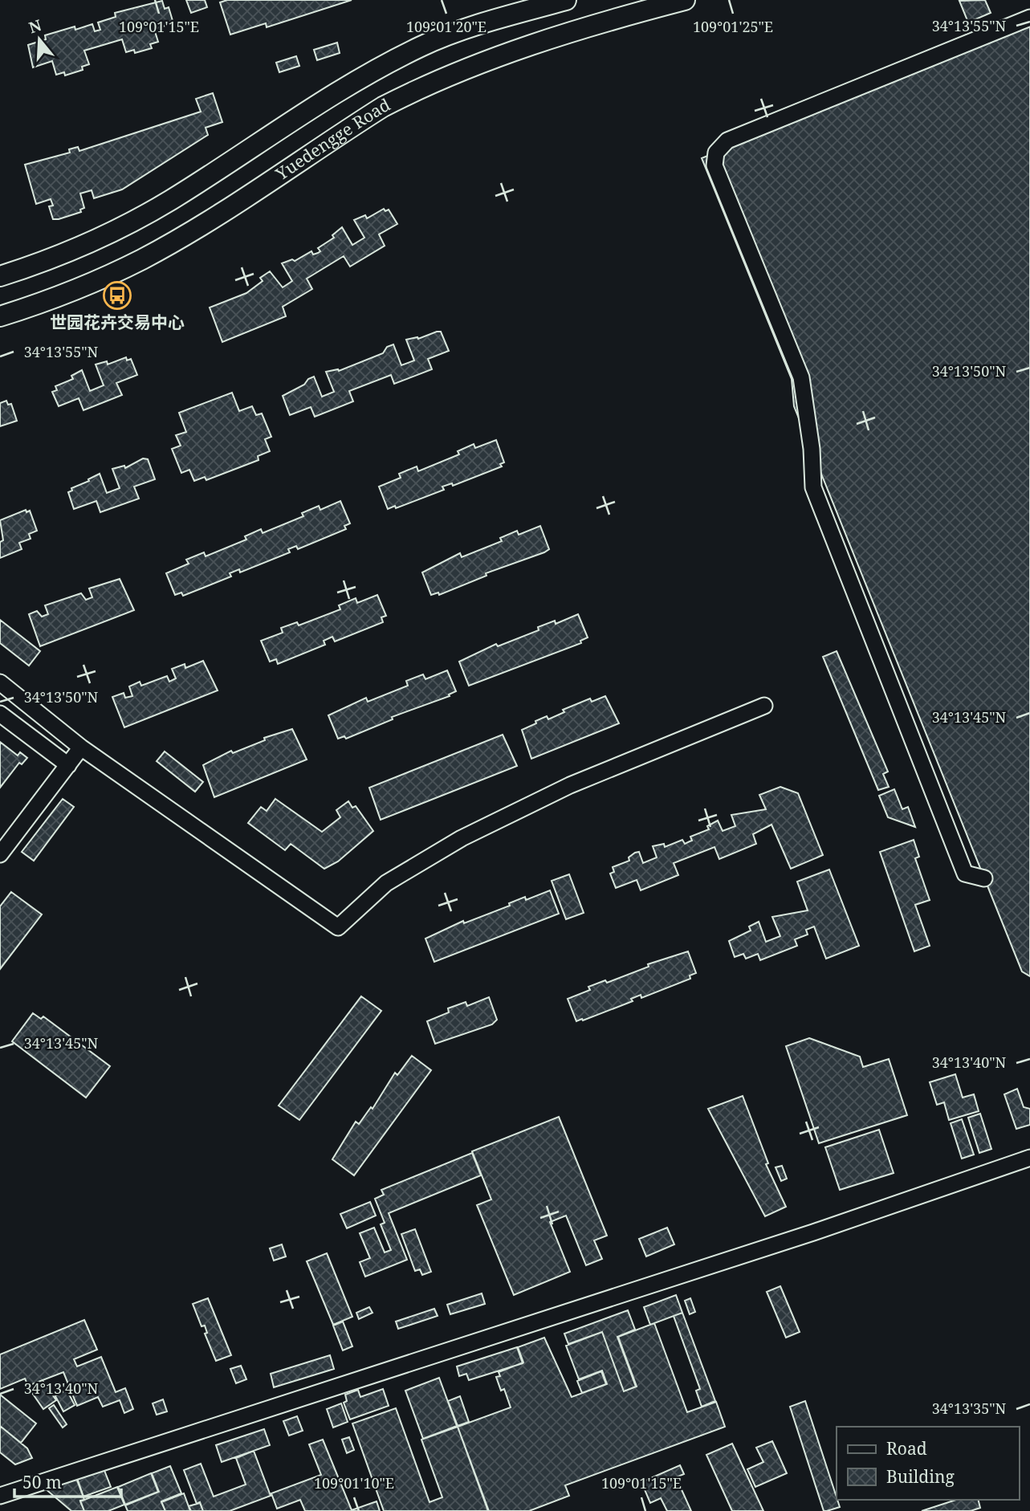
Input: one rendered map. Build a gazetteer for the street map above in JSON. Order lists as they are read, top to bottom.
{
  "streets": {
    "main road": ["Yuedengge Road"]
  },
  "places": {
    "bus stop": ["世园花卉交易中心"]
  },
  "legend": ["Road", "Building"],
  "scale_bar": "50 m",
  "north": "top",
  "coordinates": [
    "34°13'55\"N",
    "109°01'15\"E",
    "109°01'20\"E",
    "109°01'25\"E",
    "34°13'50\"N",
    "34°13'45\"N",
    "34°13'40\"N",
    "34°13'35\"N",
    "109°01'10\"E"
  ]
}
